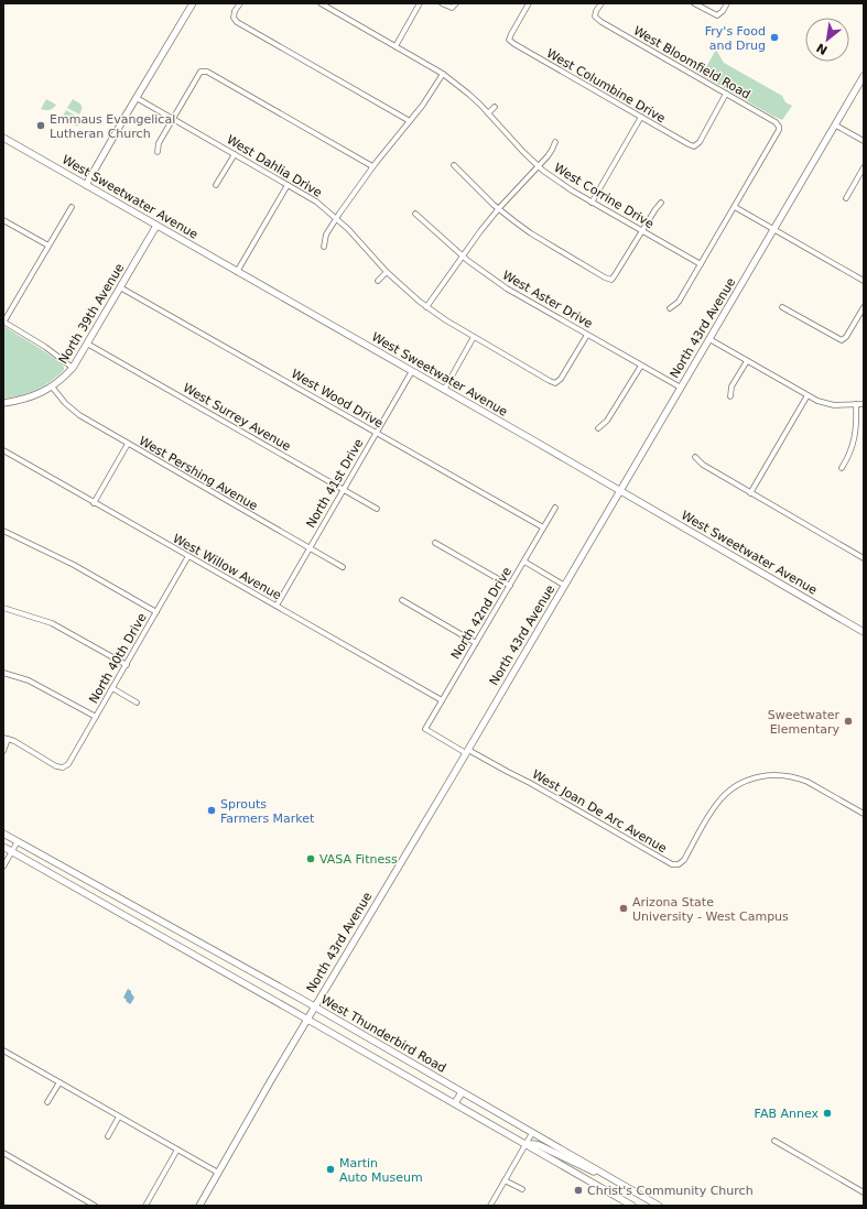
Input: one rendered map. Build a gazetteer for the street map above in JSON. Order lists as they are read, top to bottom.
{
  "streets": {
    "main road": [
      "West Sweetwater Avenue",
      "North 39th Avenue",
      "North 43rd Avenue",
      "West Thunderbird Road"
    ],
    "street": [
      "West Bloomfield Road",
      "West Columbine Drive",
      "West Dahlia Drive",
      "West Corrine Drive",
      "West Aster Drive",
      "West Wood Drive",
      "West Surrey Avenue",
      "West Pershing Avenue",
      "North 41st Drive",
      "West Willow Avenue",
      "North 42nd Drive",
      "North 40th Drive",
      "West Joan De Arc Avenue"
    ]
  },
  "crossings": [
    ["West Bloomfield Road", "West Columbine Drive"],
    ["West Dahlia Drive", "West Aster Drive"],
    ["West Sweetwater Avenue", "North 39th Avenue"],
    ["West Sweetwater Avenue", "North 43rd Avenue"],
    ["West Sweetwater Avenue", "North 41st Drive"],
    ["West Aster Drive", "North 43rd Avenue"],
    ["North 39th Avenue", "West Wood Drive"],
    ["North 39th Avenue", "West Surrey Avenue"],
    ["North 39th Avenue", "West Pershing Avenue"],
    ["North 43rd Avenue", "West Joan De Arc Avenue"],
    ["North 43rd Avenue", "West Thunderbird Road"],
    ["West Wood Drive", "North 41st Drive"],
    ["West Wood Drive", "North 42nd Drive"],
    ["West Surrey Avenue", "North 41st Drive"],
    ["West Pershing Avenue", "North 41st Drive"],
    ["North 41st Drive", "West Willow Avenue"],
    ["West Willow Avenue", "North 42nd Drive"],
    ["West Willow Avenue", "North 40th Drive"],
    ["North 42nd Drive", "West Joan De Arc Avenue"]
  ],
  "places": [
    "Fry's Food and Drug",
    "Emmaus Evangelical Lutheran Church",
    "Sweetwater Elementary",
    "Sprouts Farmers Market",
    "VASA Fitness",
    "Arizona State University - West Campus",
    "FAB Annex",
    "Martin Auto Museum",
    "Christ's Community Church"
  ],
  "north": "bottom left"
}
